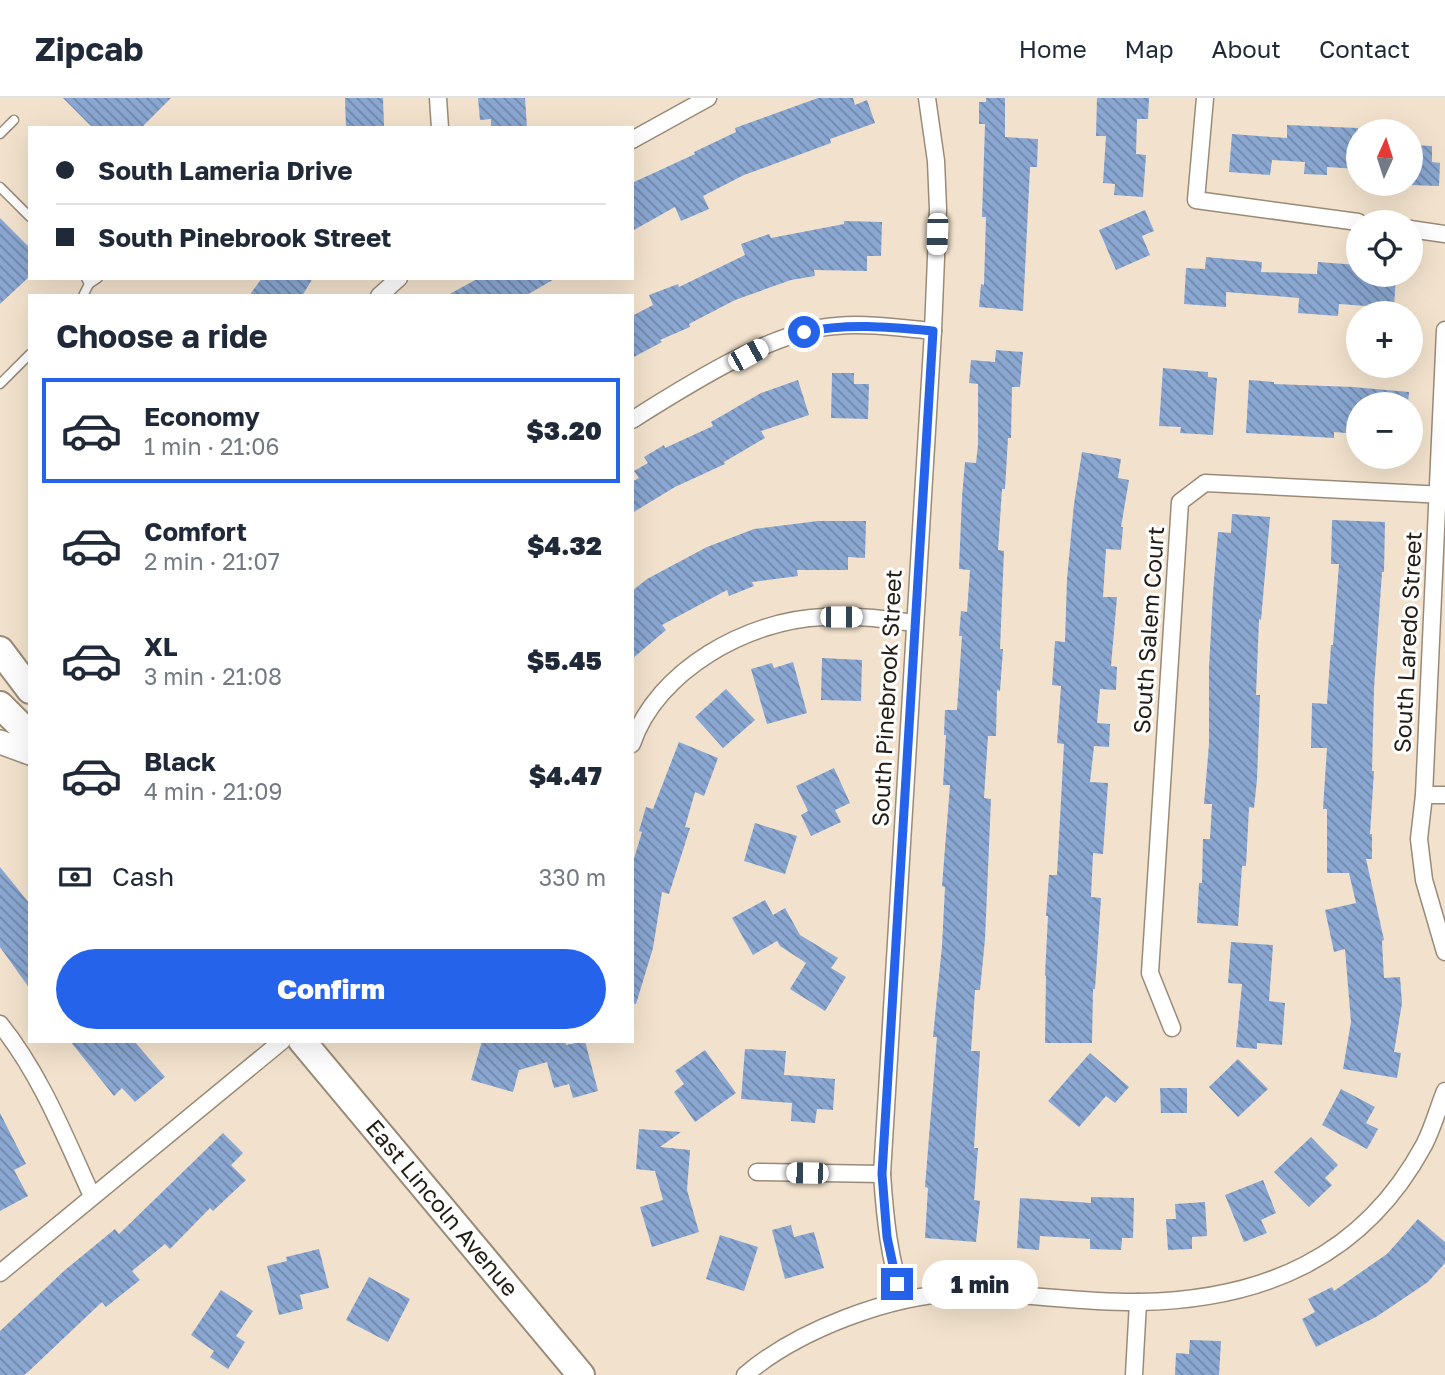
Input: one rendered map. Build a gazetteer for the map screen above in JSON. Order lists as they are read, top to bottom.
{
  "streets": {
    "main road": ["East Lincoln Avenue"],
    "street": ["South Salem Court", "South Laredo Street", "South Pinebrook Street"]
  },
  "crossings": [
    ["South Salem Court", "South Laredo Street"]
  ],
  "north": "top",
  "page": {
    "header": "Zipcab",
    "nav": [
      "Home",
      "Map",
      "About",
      "Contact"
    ],
    "map_buttons": ["+", "−"],
    "banner": ["South Lameria Drive", "South Pinebrook Street"],
    "heading": "Choose a ride",
    "list": [
      {
        "name": "Economy",
        "note": "1 min · 21:06",
        "value": "$3.20"
      },
      {
        "name": "Comfort",
        "note": "2 min · 21:07",
        "value": "$4.32"
      },
      {
        "name": "XL",
        "note": "3 min · 21:08",
        "value": "$5.45"
      },
      {
        "name": "Black",
        "note": "4 min · 21:09",
        "value": "$4.47"
      }
    ],
    "pay": ["Cash", "330 m"],
    "buttons": "Confirm",
    "bubble": "1 min"
  }
}
